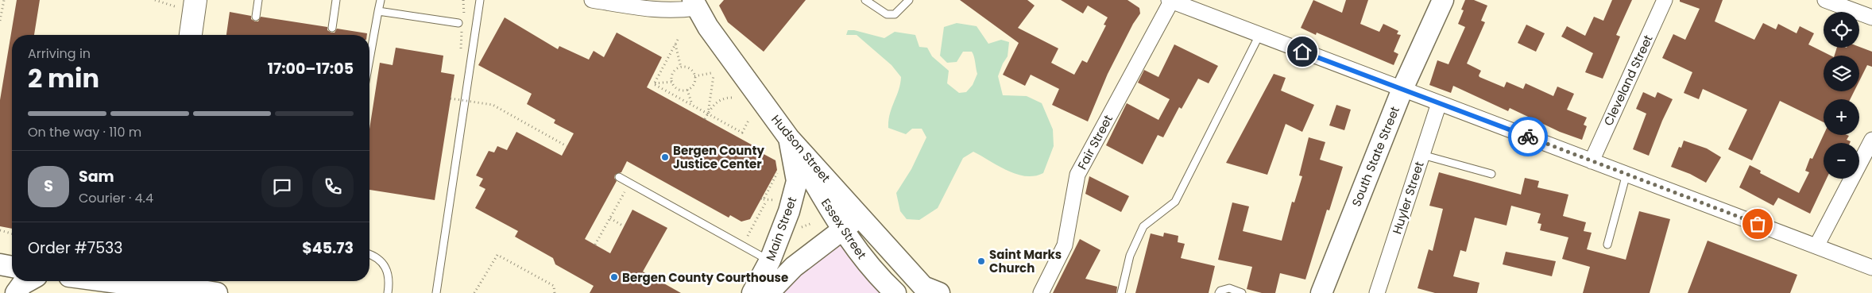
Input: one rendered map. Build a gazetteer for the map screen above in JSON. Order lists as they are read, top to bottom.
{
  "streets": {
    "main road": [
      "Hudson Street",
      "South State Street",
      "Main Street",
      "Essex Street"
    ],
    "street": ["Cleveland Street", "Fair Street", "Huyler Street"]
  },
  "crossings": [
    ["Hudson Street", "Main Street"],
    ["Hudson Street", "Essex Street"],
    ["Main Street", "Essex Street"]
  ],
  "places": ["Bergen County Justice Center", "Saint Marks Church", "Bergen County Courthouse"],
  "page": {
    "map_buttons": ["+", "−"],
    "heading": ["2 min", "Arriving in", "17:00–17:05"],
    "panel": [
      "Sam",
      "Courier · 4.4",
      "Order #7533",
      "$45.73"
    ],
    "bar": "On the way · 110 m",
    "round": "S"
  }
}
